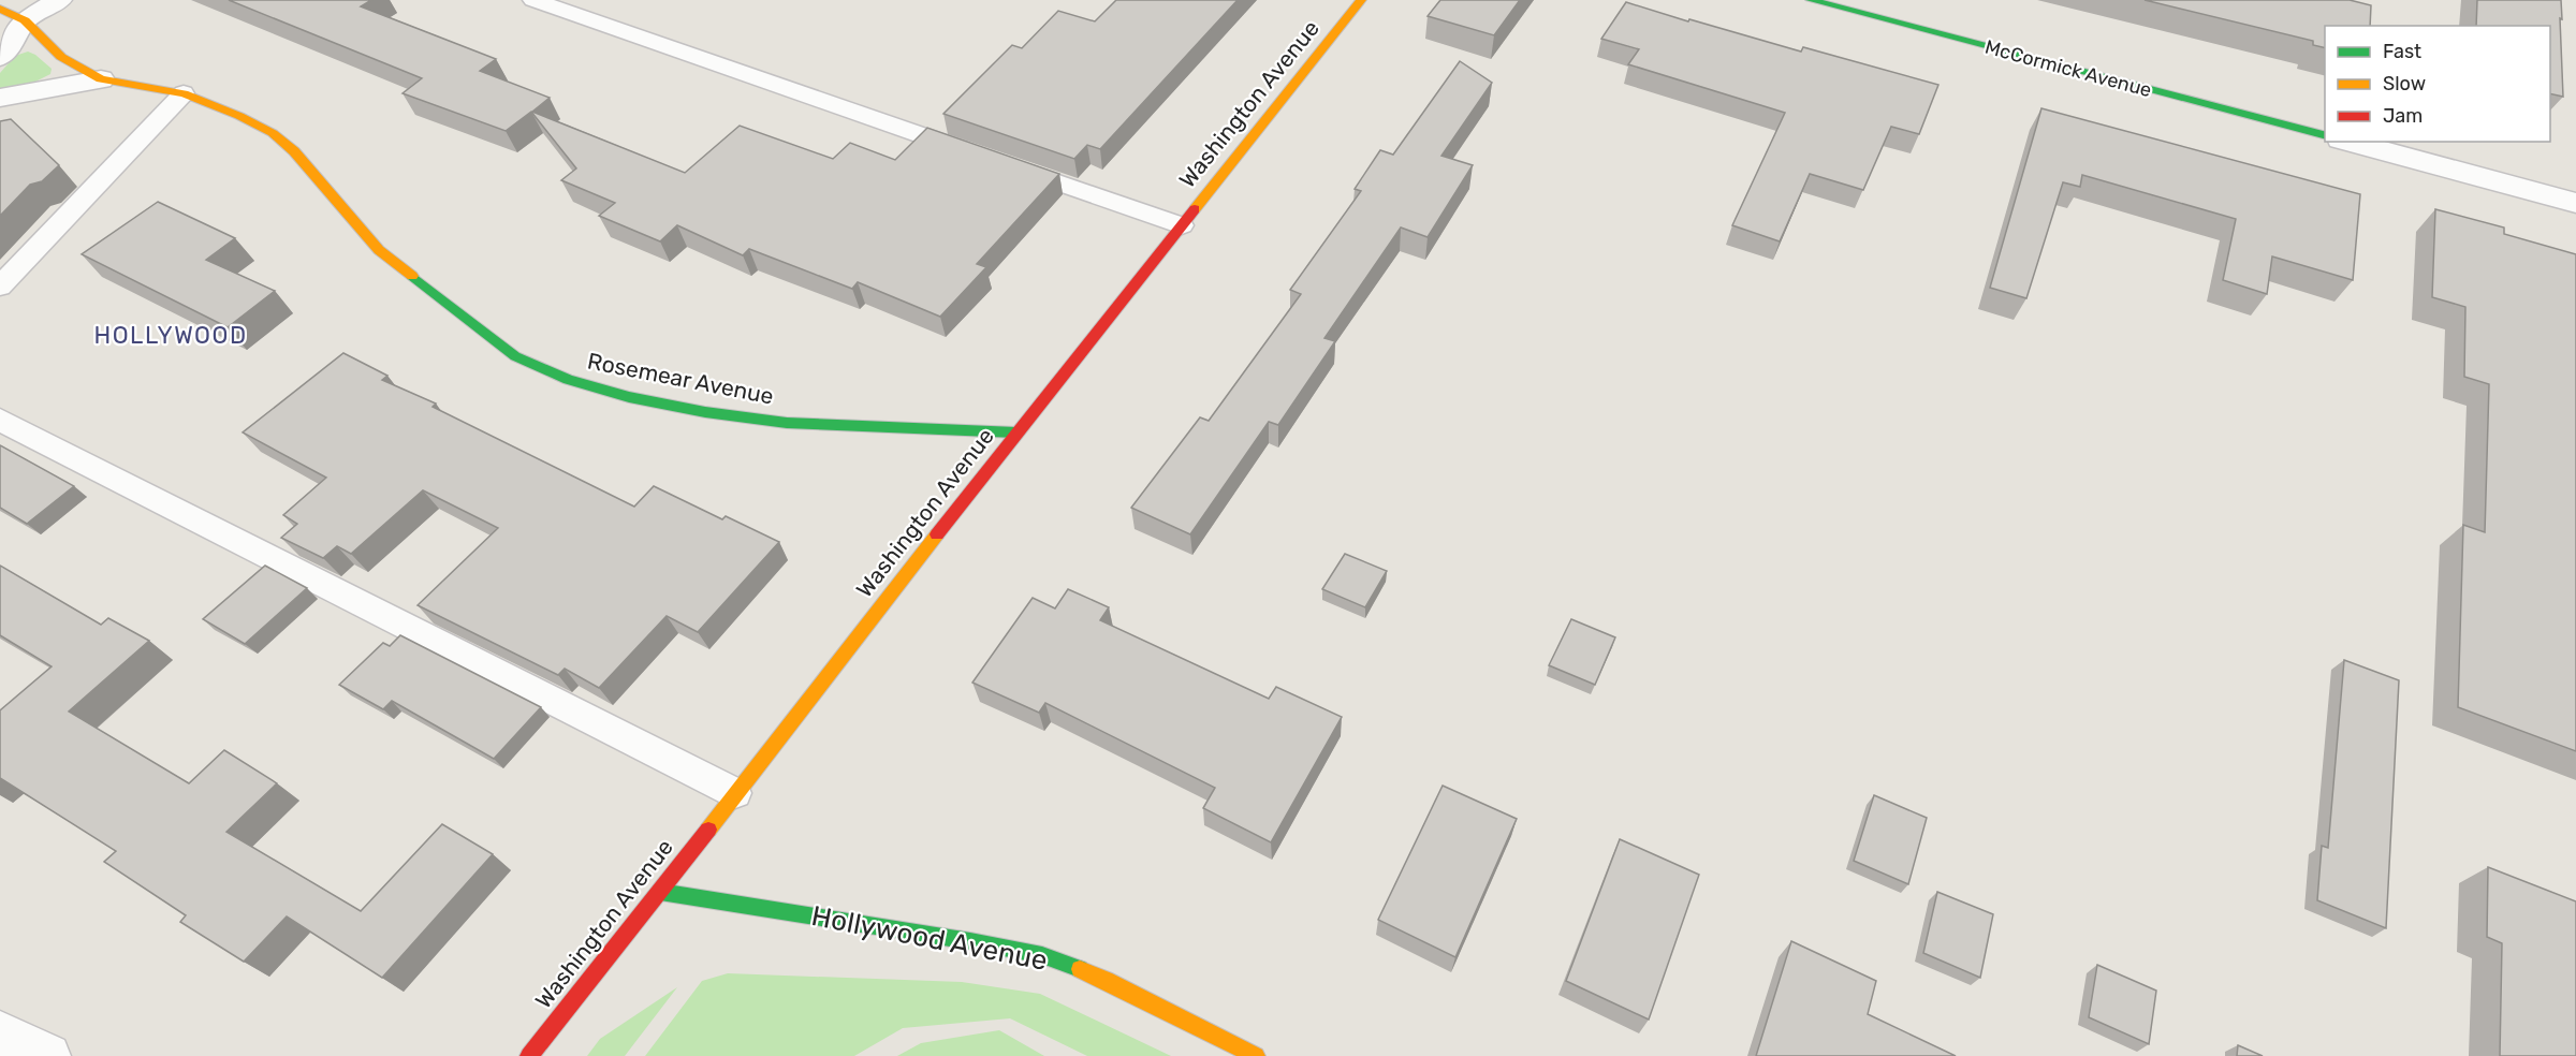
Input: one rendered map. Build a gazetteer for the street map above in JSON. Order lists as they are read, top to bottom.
{
  "streets": {
    "street": [
      "McCormick Avenue",
      "Washington Avenue",
      "Rosemear Avenue",
      "Hollywood Avenue"
    ]
  },
  "crossings": [
    ["Washington Avenue", "Rosemear Avenue"],
    ["Washington Avenue", "Hollywood Avenue"]
  ],
  "districts": ["HOLLYWOOD"],
  "legend": ["Fast", "Slow", "Jam"]
}
